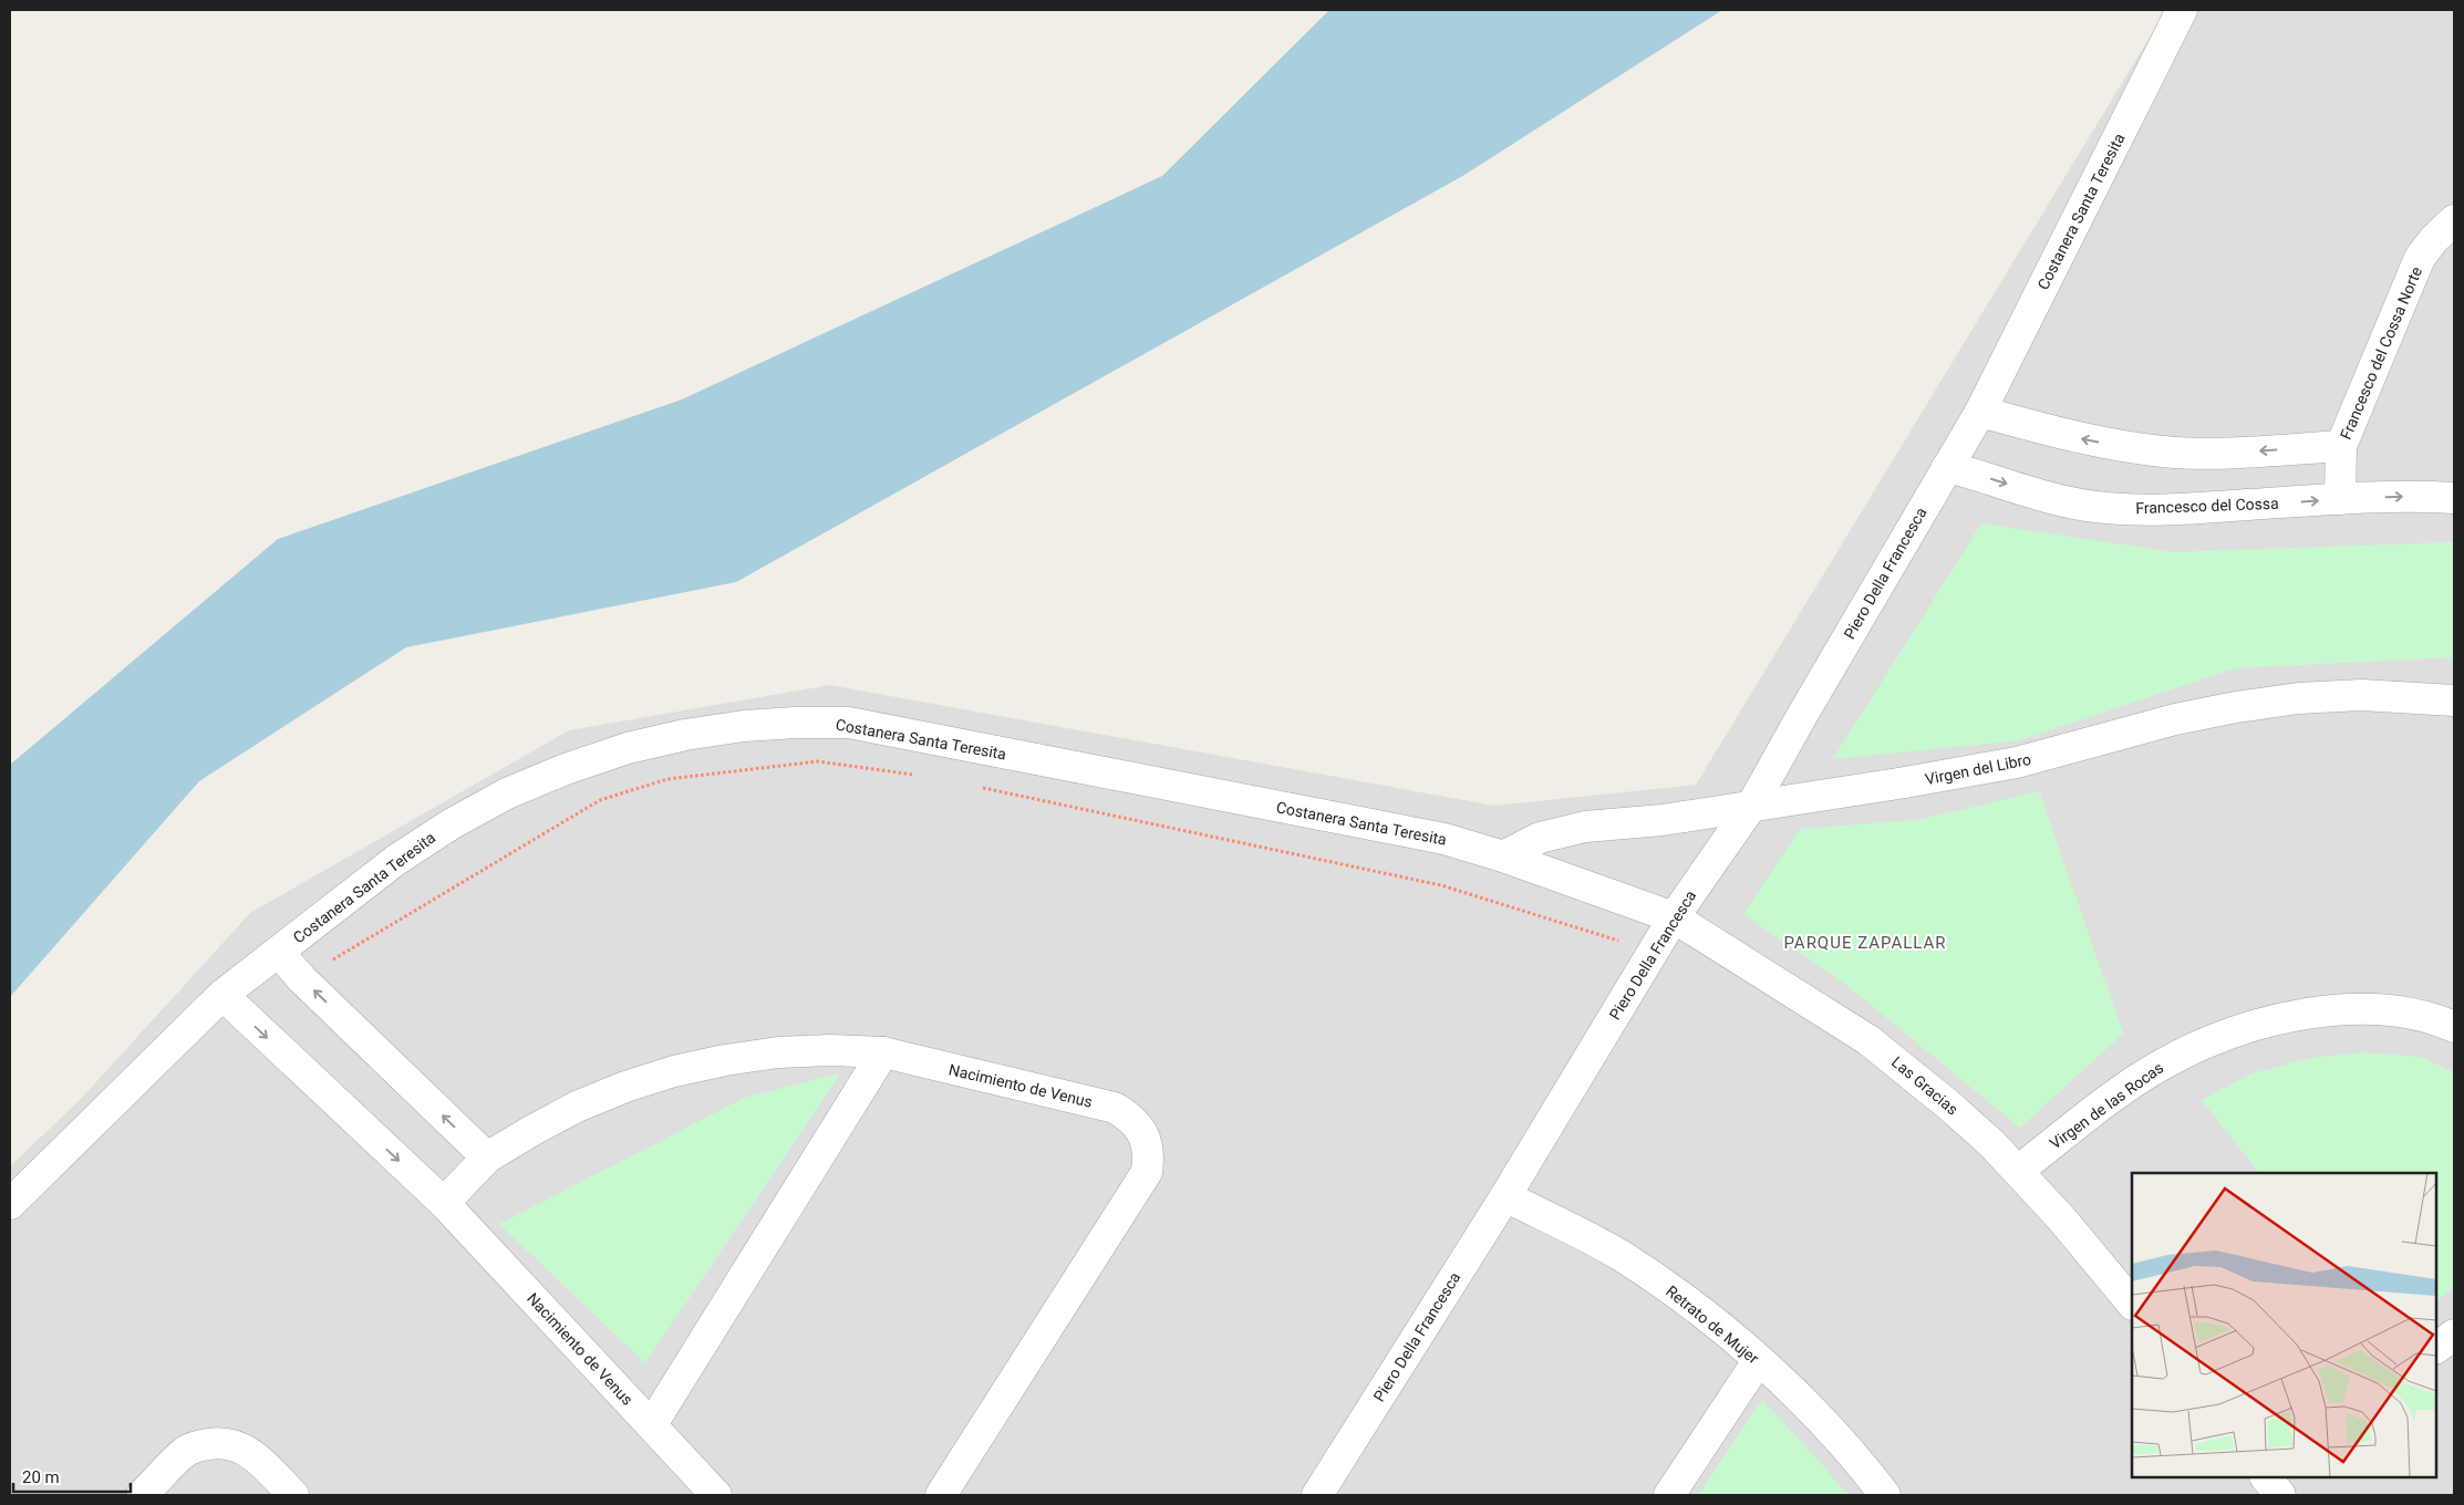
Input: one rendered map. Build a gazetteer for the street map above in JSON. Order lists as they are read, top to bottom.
{
  "streets": {
    "street": [
      "Costanera Santa Teresita",
      "Francesco del Cossa Norte",
      "Francesco del Cossa",
      "Piero Della Francesca",
      "Virgen del Libro",
      "Nacimiento de Venus",
      "Las Gracias",
      "Virgen de las Rocas",
      "Retrato de Mujer"
    ]
  },
  "crossings": [
    ["Costanera Santa Teresita", "Piero Della Francesca"],
    ["Costanera Santa Teresita", "Virgen del Libro"],
    ["Costanera Santa Teresita", "Nacimiento de Venus"],
    ["Costanera Santa Teresita", "Las Gracias"],
    ["Francesco del Cossa Norte", "Francesco del Cossa"],
    ["Francesco del Cossa", "Piero Della Francesca"],
    ["Piero Della Francesca", "Virgen del Libro"],
    ["Piero Della Francesca", "Las Gracias"],
    ["Piero Della Francesca", "Retrato de Mujer"],
    ["Las Gracias", "Virgen de las Rocas"]
  ],
  "districts": ["PARQUE ZAPALLAR"],
  "scale_bar": "20 m"
}
